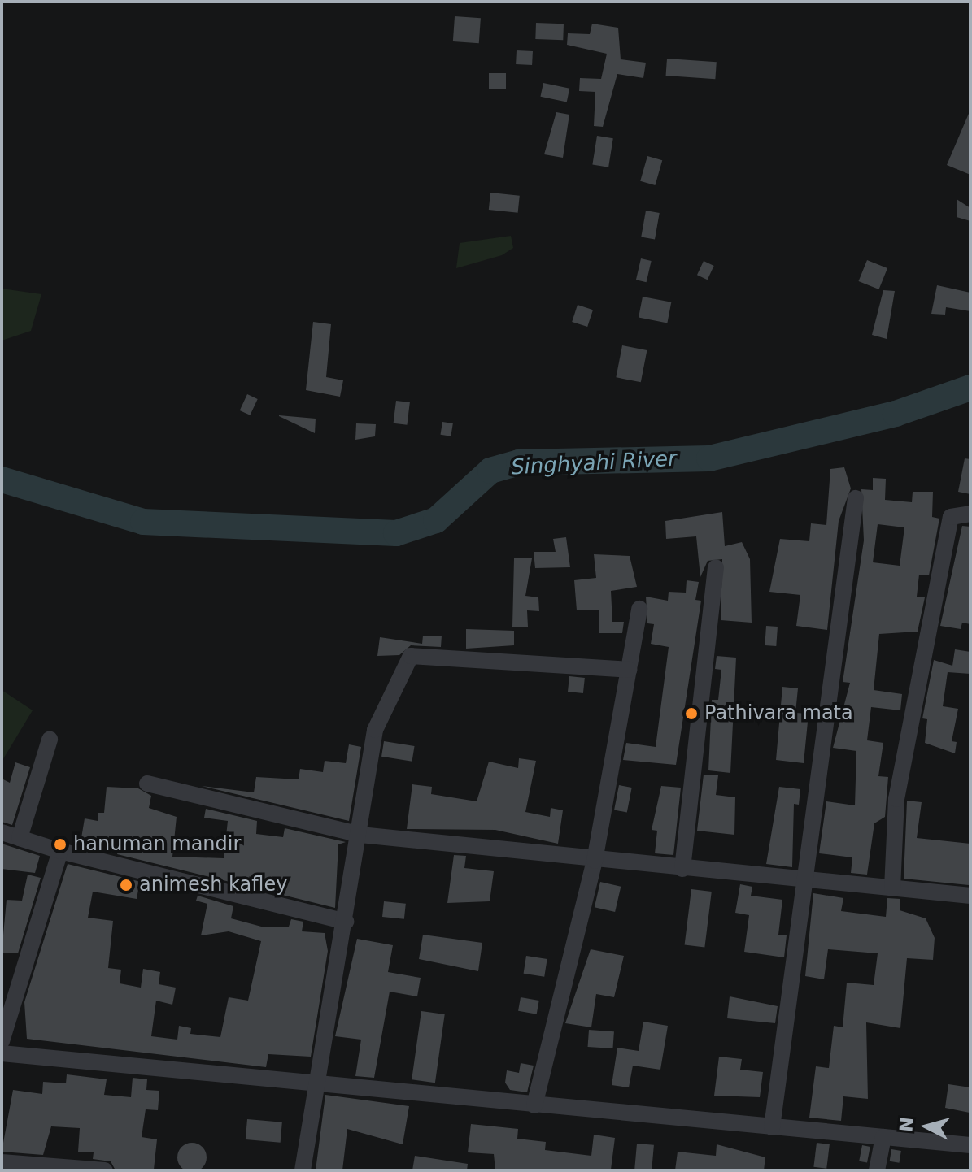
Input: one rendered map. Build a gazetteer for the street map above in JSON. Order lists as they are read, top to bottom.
{
  "water": ["Singhyahi River"],
  "places": ["Pathivara mata", "hanuman mandir", "animesh kafley"],
  "north": "left"
}
